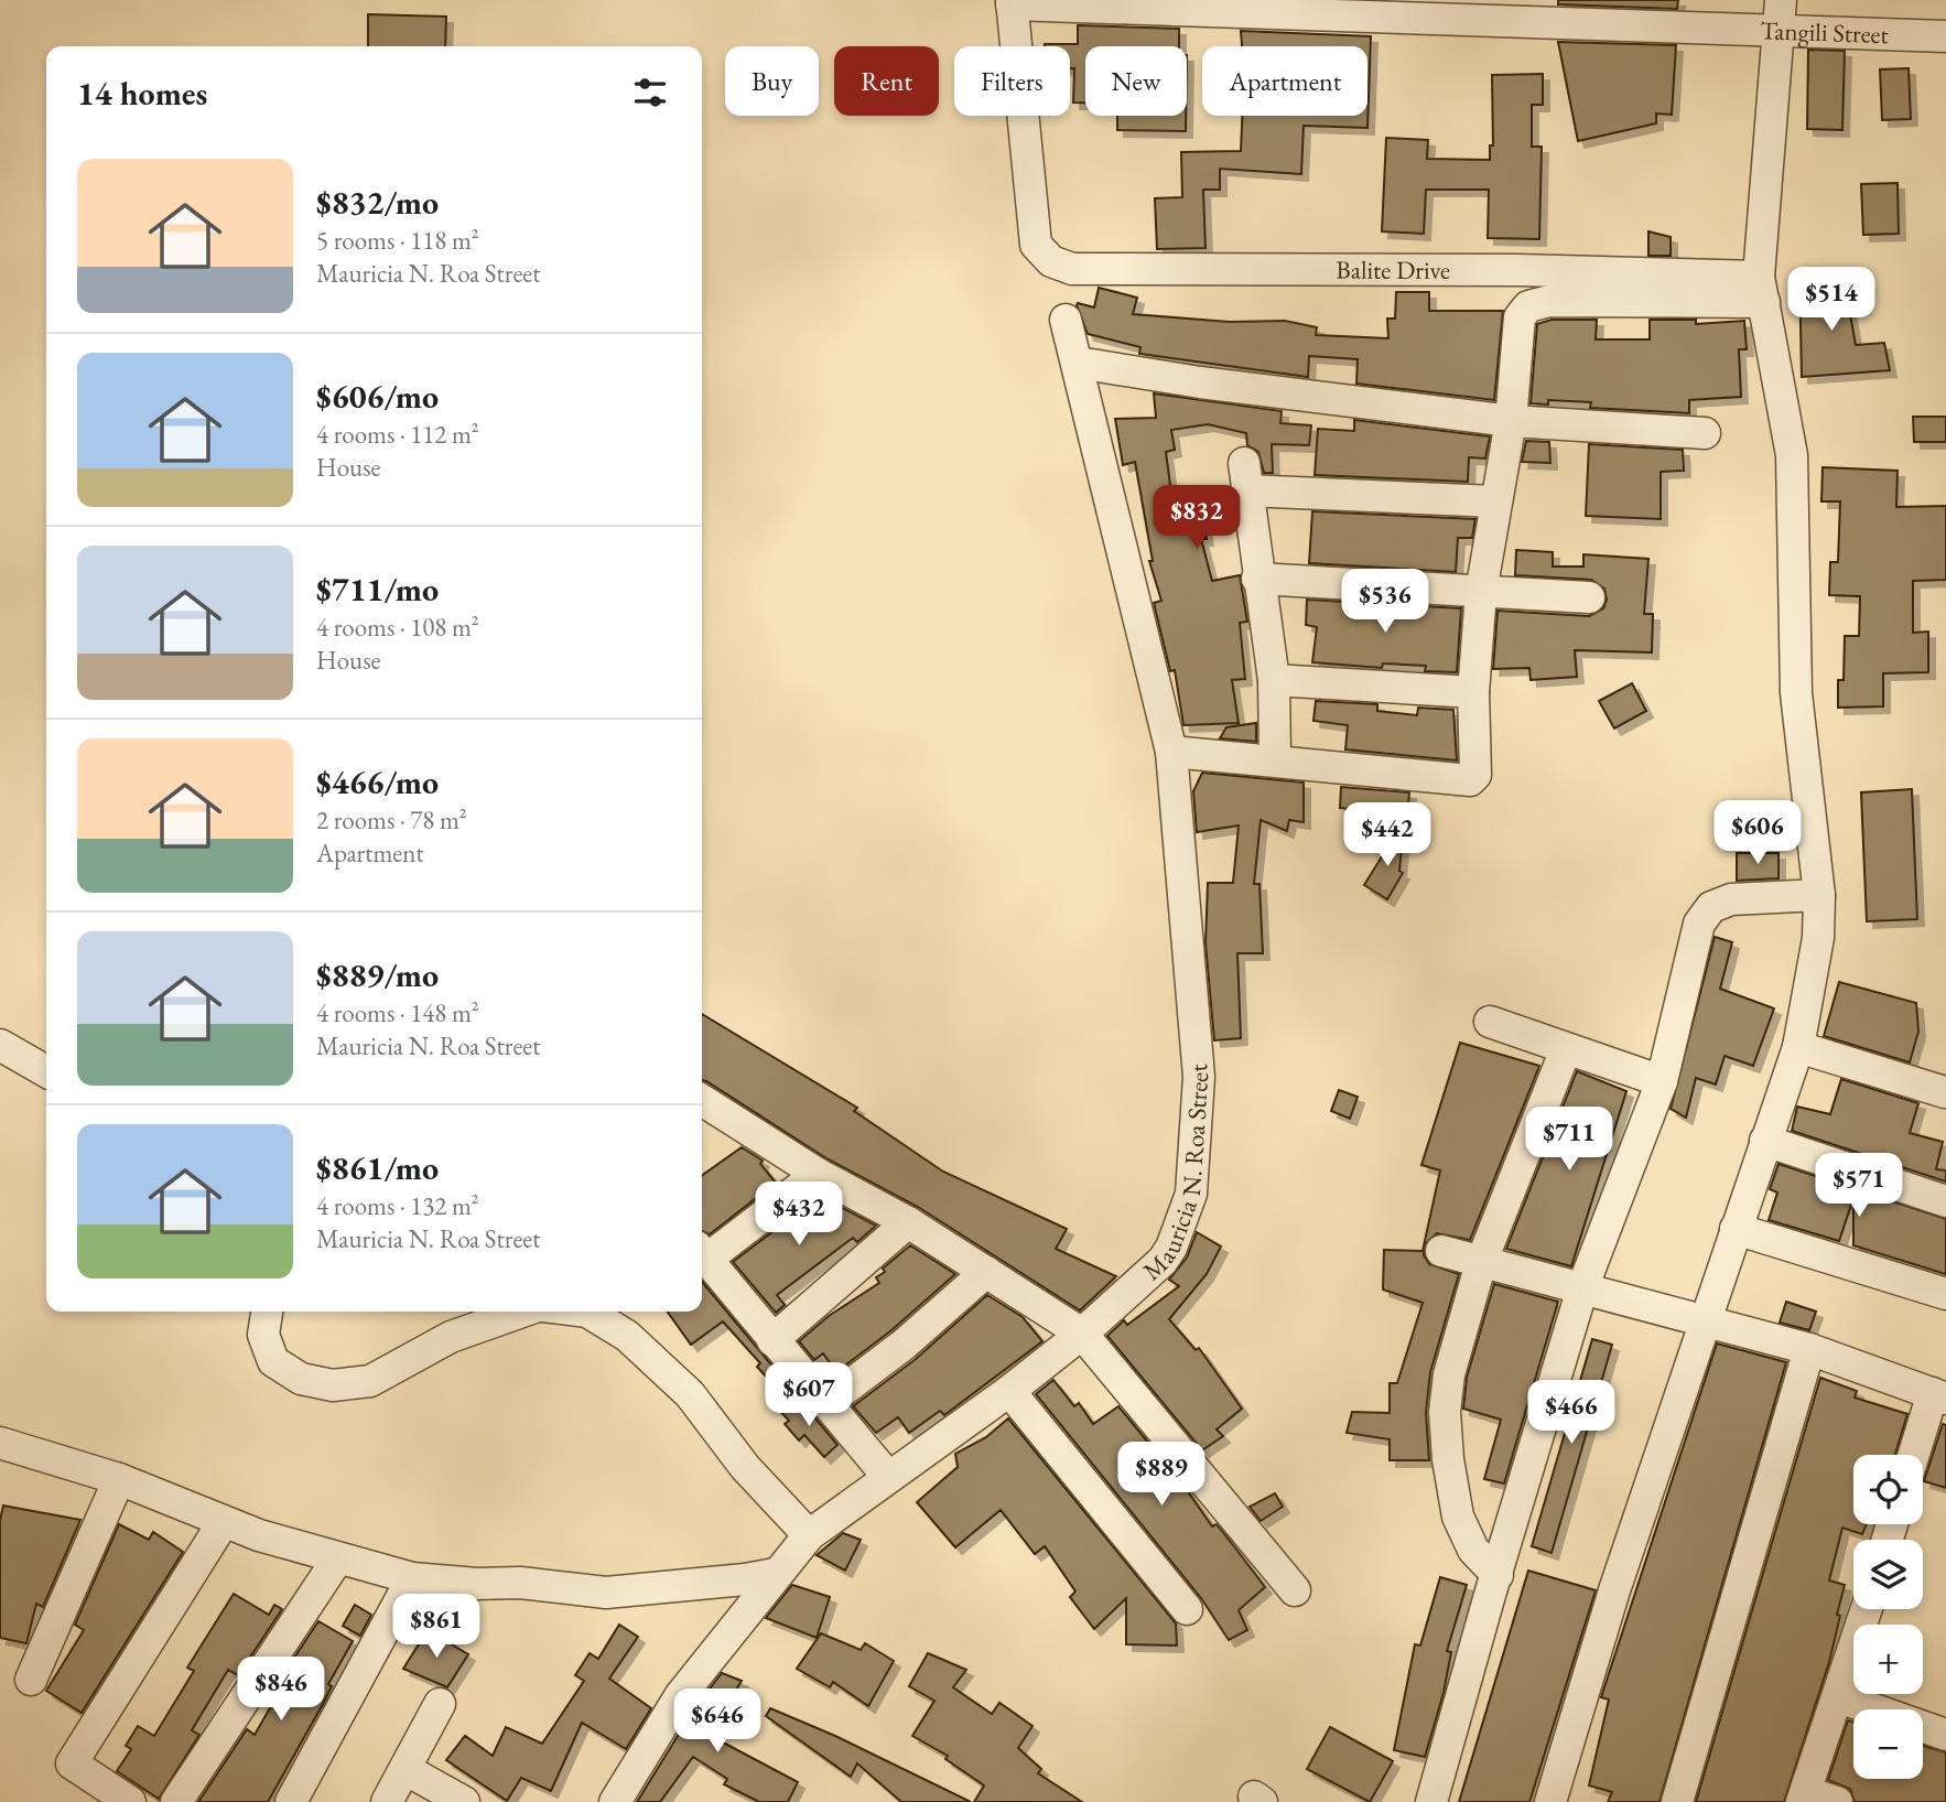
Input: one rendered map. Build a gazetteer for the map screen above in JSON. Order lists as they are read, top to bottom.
{
  "streets": {
    "street": ["Tangili Street", "Balite Drive", "Mauricia N. Roa Street"]
  },
  "crossings": [
    ["Tangili Street", "Balite Drive"]
  ],
  "page": {
    "chip": [
      "Buy",
      "Rent",
      "Filters",
      "New",
      "Apartment"
    ],
    "heading": "14 homes",
    "list": [
      {
        "name": "$832/mo",
        "note": "5 rooms · 118 m² · Mauricia N. Roa Street"
      },
      {
        "name": "$606/mo",
        "note": "4 rooms · 112 m² · House"
      },
      {
        "name": "$711/mo",
        "note": "4 rooms · 108 m² · House"
      },
      {
        "name": "$466/mo",
        "note": "2 rooms · 78 m² · Apartment"
      },
      {
        "name": "$889/mo",
        "note": "4 rooms · 148 m² · Mauricia N. Roa Street"
      },
      {
        "name": "$861/mo",
        "note": "4 rooms · 132 m² · Mauricia N. Roa Street"
      }
    ],
    "price": [
      "$514",
      "$832",
      "$536",
      "$606",
      "$442",
      "$711",
      "$571",
      "$432",
      "$607",
      "$466",
      "$889",
      "$861",
      "$846",
      "$646"
    ],
    "map_buttons": ["+", "−"]
  }
}
